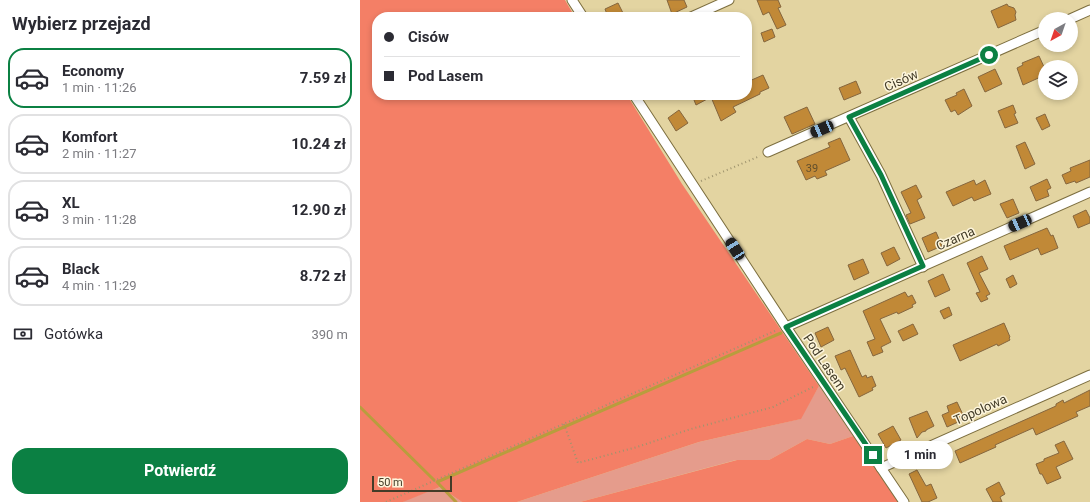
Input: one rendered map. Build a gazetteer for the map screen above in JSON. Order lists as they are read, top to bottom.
{
  "streets": {
    "street": [
      "Cisów",
      "Czarna",
      "Pod Lasem",
      "Topolowa"
    ]
  },
  "crossings": [
    ["Czarna", "Pod Lasem"],
    ["Pod Lasem", "Topolowa"]
  ],
  "house_numbers": ["39"],
  "scale_bar": "50 m",
  "north": "bottom left",
  "page": {
    "heading": "Wybierz przejazd",
    "banner": ["Cisów", "Pod Lasem"],
    "list": [
      {
        "name": "Economy",
        "note": "1 min · 11:26",
        "value": "7.59 zł"
      },
      {
        "name": "Komfort",
        "note": "2 min · 11:27",
        "value": "10.24 zł"
      },
      {
        "name": "XL",
        "note": "3 min · 11:28",
        "value": "12.90 zł"
      },
      {
        "name": "Black",
        "note": "4 min · 11:29",
        "value": "8.72 zł"
      }
    ],
    "pay": ["Gotówka", "390 m"],
    "buttons": "Potwierdź",
    "bubble": "1 min",
    "scale": "50 m"
  }
}
